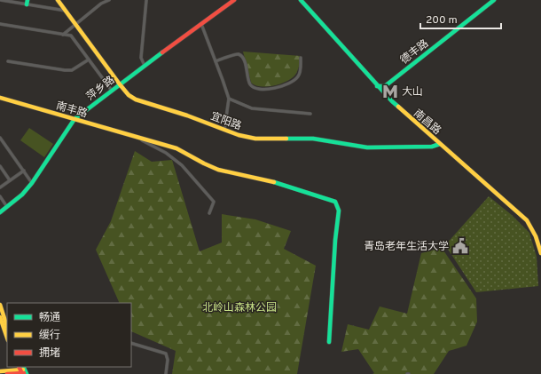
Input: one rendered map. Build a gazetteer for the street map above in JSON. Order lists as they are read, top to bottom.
{
  "streets": {
    "street": [
      "德丰路",
      "萍乡路",
      "南丰路",
      "宜阳路",
      "南昌路"
    ]
  },
  "crossings": [
    ["德丰路", "南昌路"],
    ["萍乡路", "南丰路"],
    ["萍乡路", "宜阳路"],
    ["宜阳路", "南昌路"]
  ],
  "parks": ["北岭山森林公园"],
  "places": {
    "metro station": ["大山"],
    "public building": ["青岛老年生活大学"]
  },
  "legend": ["畅通", "缓行", "拥堵"],
  "scale_bar": "200 m"
}
